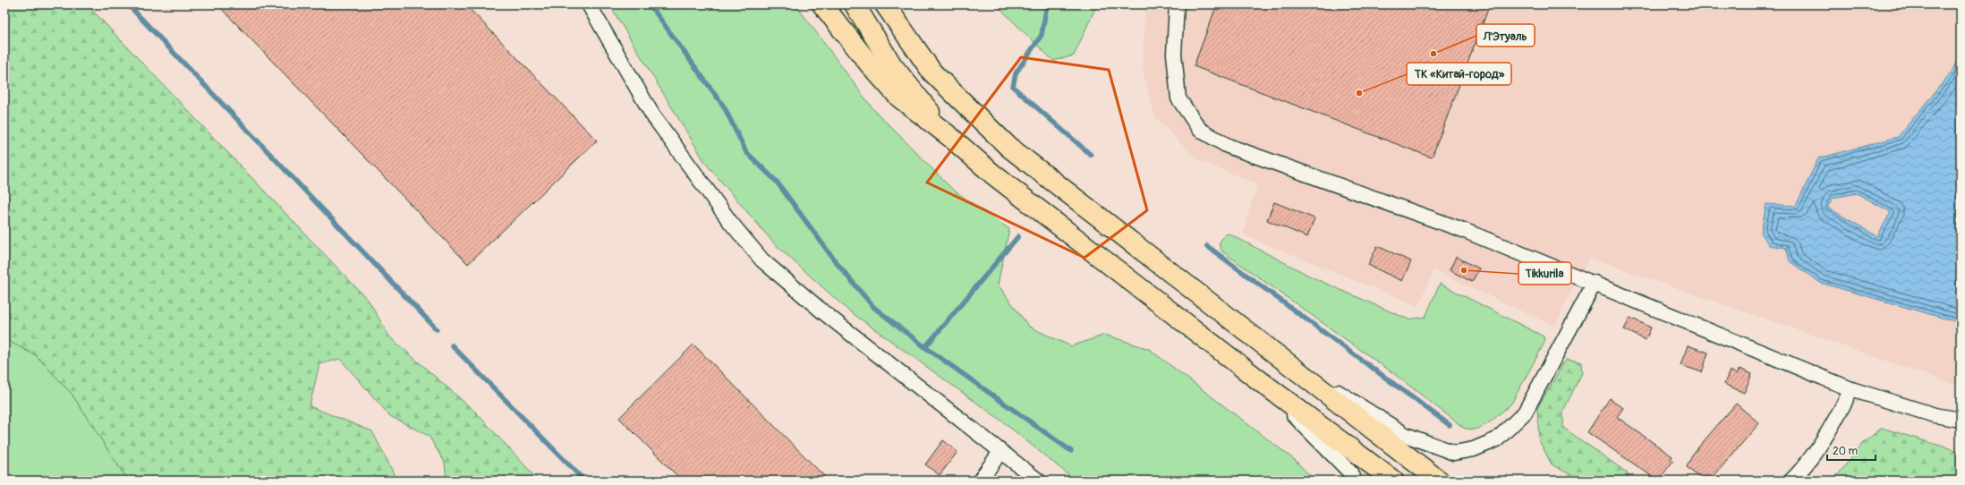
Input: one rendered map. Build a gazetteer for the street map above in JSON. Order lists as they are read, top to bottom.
{
  "places": ["Л'Этуаль", "ТК «Китай-город»", "Tikkurila"],
  "scale_bar": "20 m"
}
